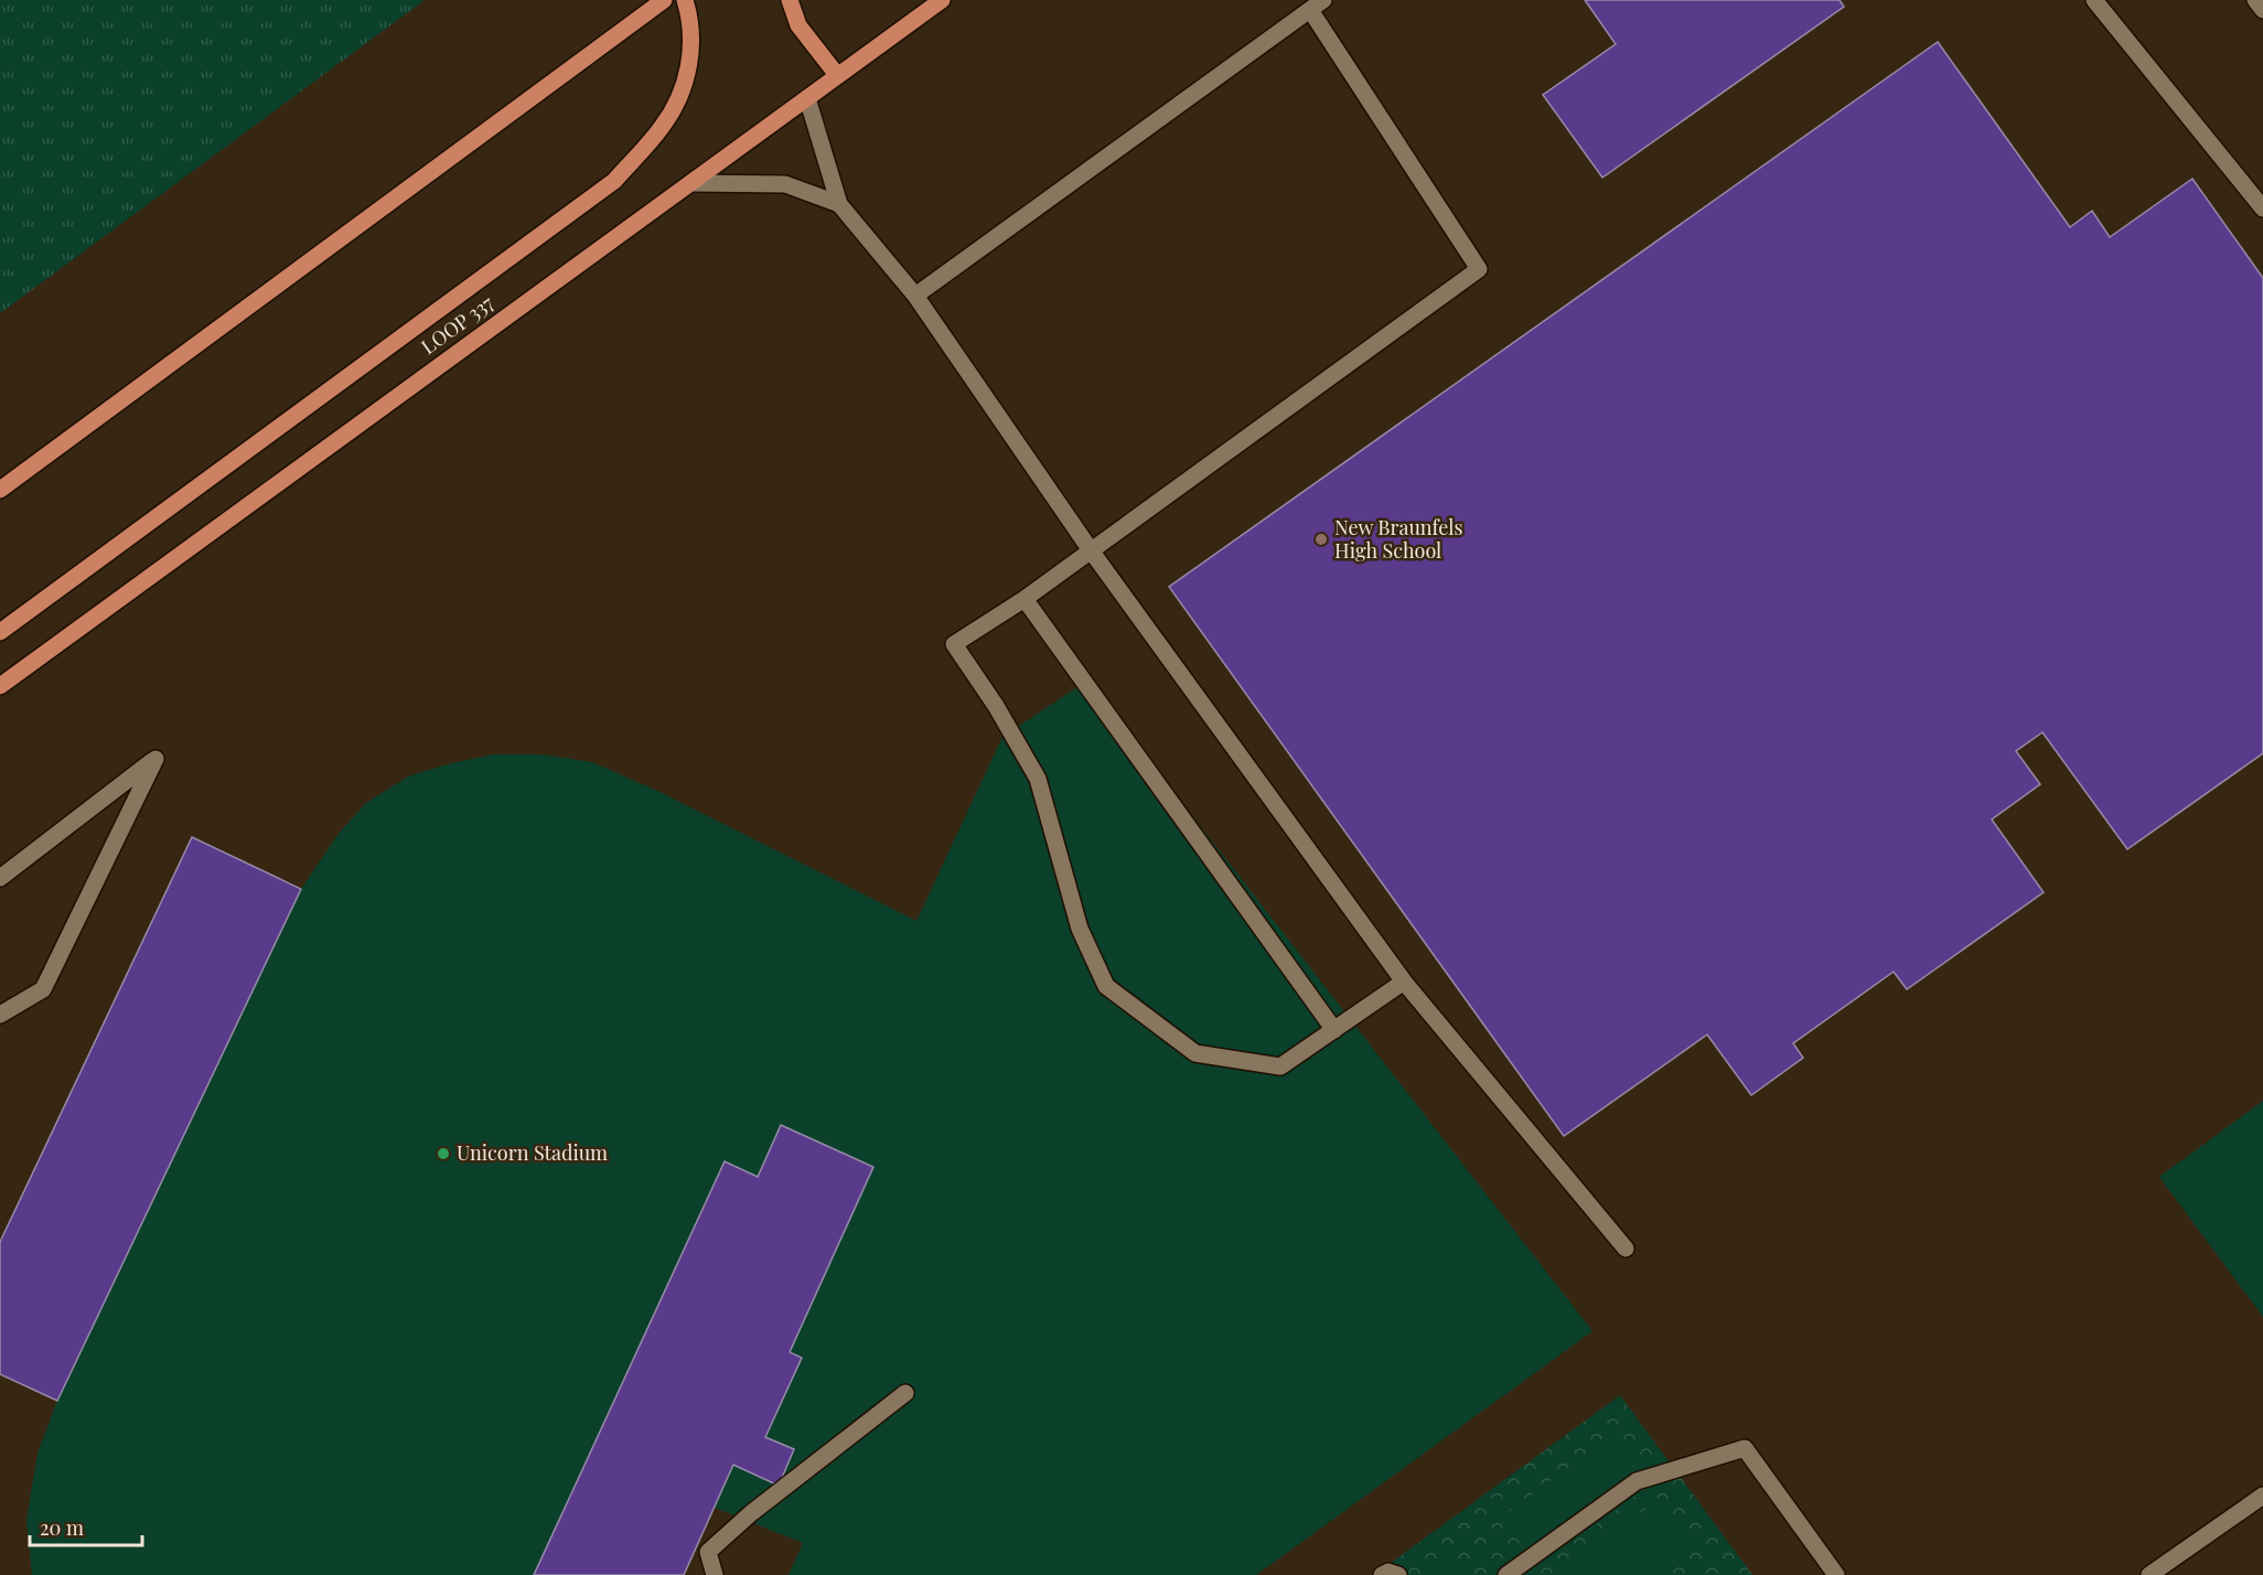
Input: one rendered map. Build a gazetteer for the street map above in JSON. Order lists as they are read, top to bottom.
{
  "streets": {
    "main road": ["LOOP 337"]
  },
  "places": ["New Braunfels High School", "Unicorn Stadium"],
  "scale_bar": "20 m"
}
